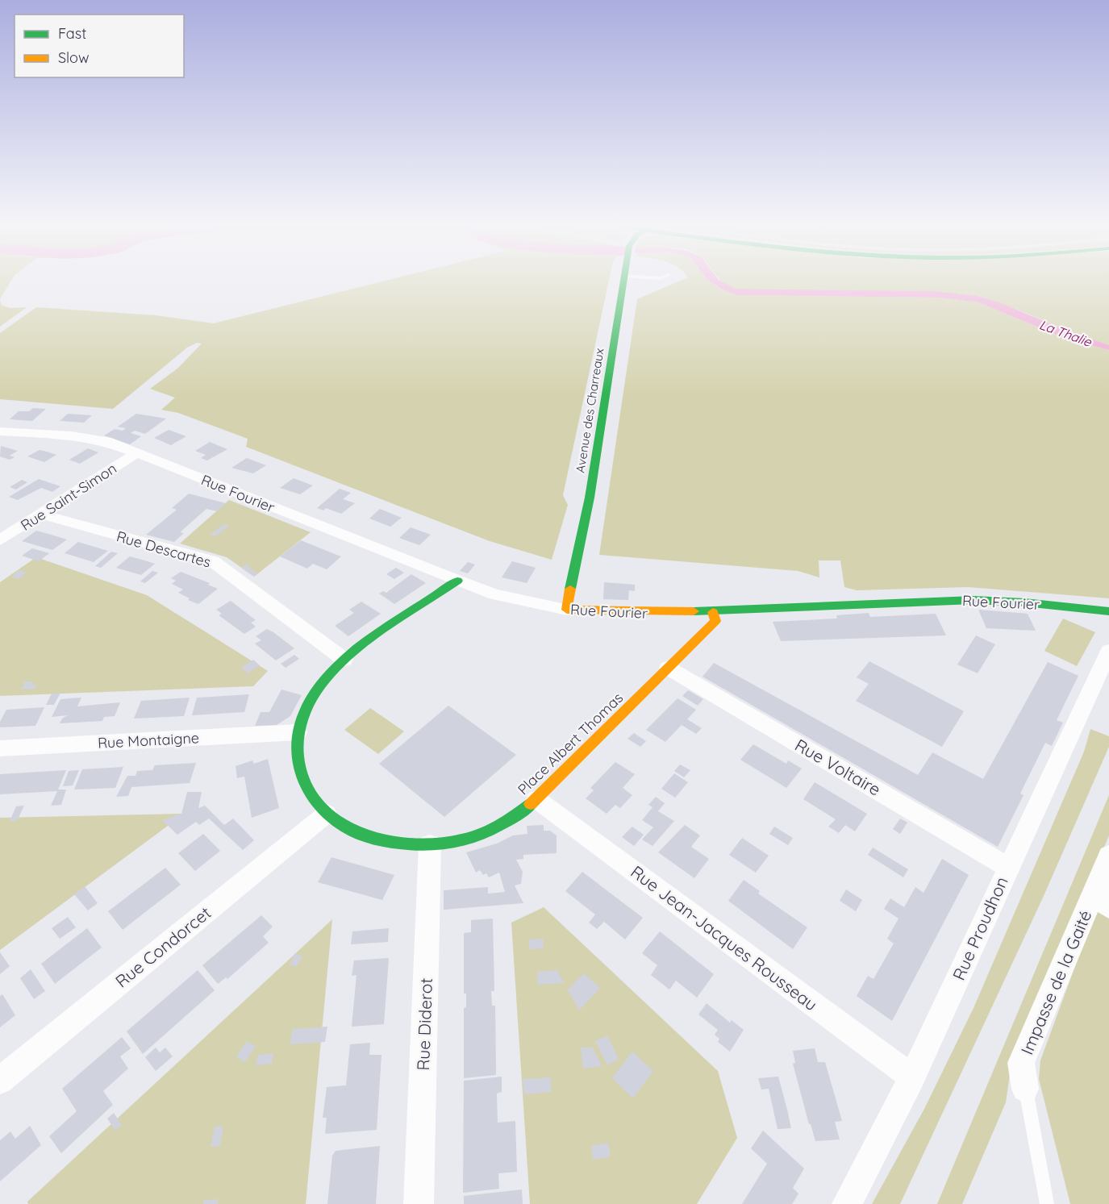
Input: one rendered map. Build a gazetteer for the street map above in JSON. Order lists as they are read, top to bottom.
{
  "streets": {
    "main road": ["Avenue des Charreaux", "Rue Fourier", "Place Albert Thomas"],
    "street": [
      "Rue Saint-Simon",
      "Rue Descartes",
      "Rue Montaigne",
      "Rue Voltaire",
      "Rue Proudhon",
      "Rue Jean-Jacques Rousseau",
      "Rue Condorcet",
      "Impasse de la Gaité",
      "Rue Diderot"
    ]
  },
  "crossings": [
    ["Avenue des Charreaux", "Rue Fourier"],
    ["Rue Fourier", "Rue Saint-Simon"],
    ["Rue Fourier", "Place Albert Thomas"],
    ["Rue Saint-Simon", "Rue Descartes"],
    ["Rue Descartes", "Place Albert Thomas"],
    ["Rue Montaigne", "Place Albert Thomas"],
    ["Place Albert Thomas", "Rue Voltaire"],
    ["Place Albert Thomas", "Rue Jean-Jacques Rousseau"],
    ["Place Albert Thomas", "Rue Condorcet"],
    ["Place Albert Thomas", "Rue Diderot"],
    ["Rue Voltaire", "Rue Proudhon"],
    ["Rue Proudhon", "Rue Jean-Jacques Rousseau"]
  ],
  "water": ["La Thalie"],
  "legend": ["Fast", "Slow"]
}
